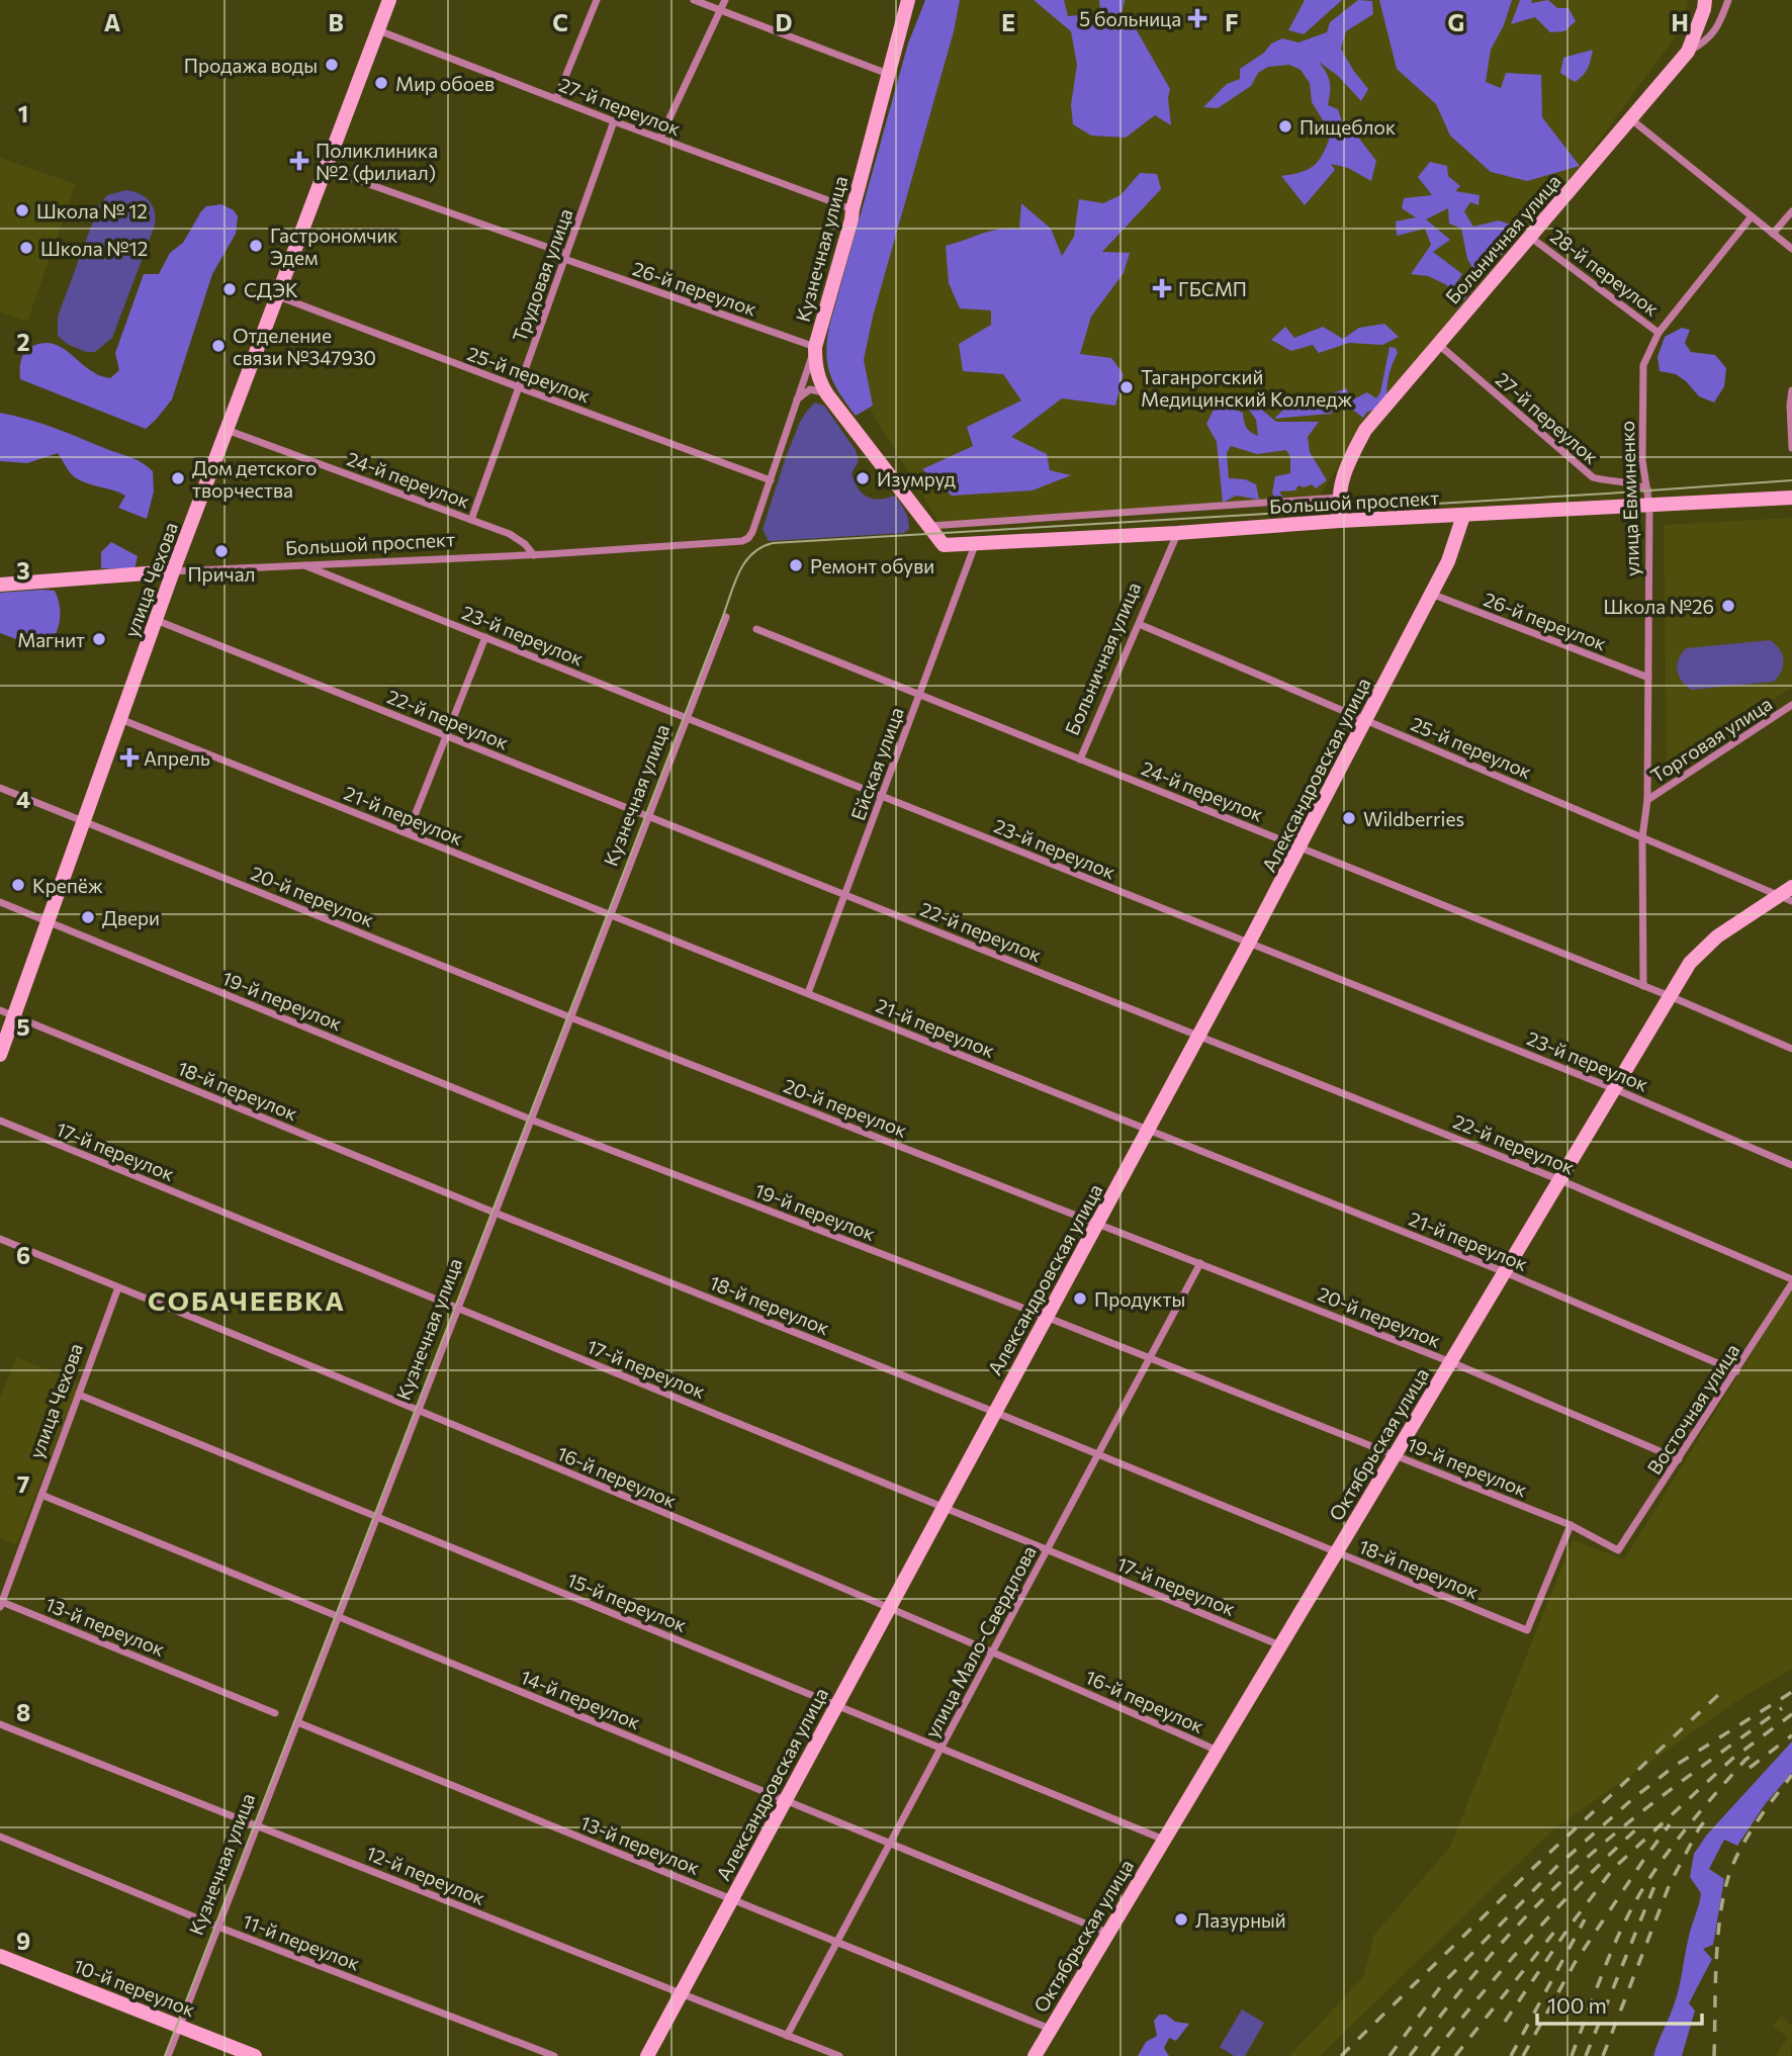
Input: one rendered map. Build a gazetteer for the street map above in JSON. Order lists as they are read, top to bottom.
{
  "streets": {
    "main road": [
      "Больничная улица",
      "Кузнечная улица",
      "Большой проспект",
      "улица Чехова",
      "Александровская улица",
      "Октябрьская улица",
      "10-й переулок"
    ],
    "street": [
      "27-й переулок",
      "28-й переулок",
      "Трудовая улица",
      "26-й переулок",
      "25-й переулок",
      "24-й переулок",
      "улица Евминенко",
      "23-й переулок",
      "22-й переулок",
      "Торговая улица",
      "Ейская улица",
      "21-й переулок",
      "20-й переулок",
      "19-й переулок",
      "18-й переулок",
      "17-й переулок",
      "Восточная улица",
      "16-й переулок",
      "15-й переулок",
      "13-й переулок",
      "улица Мало-Свердлова",
      "14-й переулок",
      "12-й переулок",
      "11-й переулок"
    ]
  },
  "crossings": [
    ["27-й переулок", "Больничная улица"],
    ["27-й переулок", "Кузнечная улица"],
    ["27-й переулок", "Трудовая улица"],
    ["27-й переулок", "улица Евминенко"],
    ["27-й переулок", "улица Чехова"],
    ["Больничная улица", "28-й переулок"],
    ["Больничная улица", "25-й переулок"],
    ["Больничная улица", "24-й переулок"],
    ["Больничная улица", "Большой проспект"],
    ["Кузнечная улица", "26-й переулок"],
    ["Кузнечная улица", "25-й переулок"],
    ["Кузнечная улица", "Большой проспект"],
    ["Кузнечная улица", "23-й переулок"],
    ["Кузнечная улица", "22-й переулок"],
    ["Кузнечная улица", "21-й переулок"],
    ["Кузнечная улица", "20-й переулок"],
    ["Кузнечная улица", "19-й переулок"],
    ["Кузнечная улица", "18-й переулок"],
    ["Кузнечная улица", "17-й переулок"],
    ["Кузнечная улица", "16-й переулок"],
    ["Кузнечная улица", "15-й переулок"],
    ["Кузнечная улица", "13-й переулок"],
    ["Кузнечная улица", "14-й переулок"],
    ["Кузнечная улица", "12-й переулок"],
    ["Кузнечная улица", "11-й переулок"],
    ["Кузнечная улица", "10-й переулок"],
    ["28-й переулок", "улица Евминенко"],
    ["Трудовая улица", "26-й переулок"],
    ["Трудовая улица", "25-й переулок"],
    ["Трудовая улица", "24-й переулок"],
    ["26-й переулок", "улица Евминенко"],
    ["26-й переулок", "Большой проспект"],
    ["26-й переулок", "улица Чехова"],
    ["26-й переулок", "Александровская улица"],
    ["25-й переулок", "улица Евминенко"],
    ["25-й переулок", "улица Чехова"],
    ["25-й переулок", "Александровская улица"],
    ["25-й переулок", "Октябрьская улица"],
    ["24-й переулок", "улица Евминенко"],
    ["24-й переулок", "Большой проспект"],
    ["24-й переулок", "улица Чехова"],
    ["24-й переулок", "Ейская улица"],
    ["24-й переулок", "Александровская улица"],
    ["24-й переулок", "Октябрьская улица"],
    ["улица Евминенко", "Большой проспект"],
    ["улица Евминенко", "Торговая улица"],
    ["Большой проспект", "улица Чехова"],
    ["Большой проспект", "23-й переулок"],
    ["Большой проспект", "Ейская улица"],
    ["Большой проспект", "Александровская улица"],
    ["улица Чехова", "22-й переулок"],
    ["улица Чехова", "21-й переулок"],
    ["улица Чехова", "20-й переулок"],
    ["улица Чехова", "19-й переулок"],
    ["улица Чехова", "18-й переулок"],
    ["улица Чехова", "16-й переулок"],
    ["улица Чехова", "15-й переулок"],
    ["улица Чехова", "13-й переулок"],
    ["улица Чехова", "14-й переулок"],
    ["23-й переулок", "Ейская улица"],
    ["23-й переулок", "Александровская улица"],
    ["23-й переулок", "Октябрьская улица"],
    ["22-й переулок", "Ейская улица"],
    ["22-й переулок", "Александровская улица"],
    ["22-й переулок", "Восточная улица"],
    ["22-й переулок", "Октябрьская улица"],
    ["Ейская улица", "21-й переулок"],
    ["Александровская улица", "21-й переулок"],
    ["Александровская улица", "20-й переулок"],
    ["Александровская улица", "19-й переулок"],
    ["Александровская улица", "18-й переулок"],
    ["Александровская улица", "17-й переулок"],
    ["Александровская улица", "16-й переулок"],
    ["Александровская улица", "15-й переулок"],
    ["Александровская улица", "13-й переулок"],
    ["Александровская улица", "14-й переулок"],
    ["Александровская улица", "12-й переулок"],
    ["21-й переулок", "Восточная улица"],
    ["21-й переулок", "Октябрьская улица"],
    ["20-й переулок", "Восточная улица"],
    ["20-й переулок", "Октябрьская улица"],
    ["20-й переулок", "улица Мало-Свердлова"],
    ["19-й переулок", "18-й переулок"],
    ["19-й переулок", "Восточная улица"],
    ["19-й переулок", "Октябрьская улица"],
    ["19-й переулок", "улица Мало-Свердлова"],
    ["18-й переулок", "Октябрьская улица"],
    ["18-й переулок", "улица Мало-Свердлова"],
    ["17-й переулок", "Октябрьская улица"],
    ["17-й переулок", "улица Мало-Свердлова"],
    ["Октябрьская улица", "16-й переулок"],
    ["Октябрьская улица", "15-й переулок"],
    ["Октябрьская улица", "13-й переулок"],
    ["Октябрьская улица", "14-й переулок"],
    ["16-й переулок", "улица Мало-Свердлова"],
    ["15-й переулок", "улица Мало-Свердлова"],
    ["13-й переулок", "улица Мало-Свердлова"],
    ["улица Мало-Свердлова", "14-й переулок"],
    ["улица Мало-Свердлова", "12-й переулок"]
  ],
  "districts": ["СОБАЧЕЕВКА"],
  "places": {
    "health": [
      "5 больница",
      "Поликлиника №2 (филиал)",
      "ГБСМП",
      "Апрель"
    ],
    "other": [
      "Продажа воды",
      "Мир обоев",
      "Пищеблок",
      "Школа № 12",
      "Гастрономчик Эдем",
      "Школа №12",
      "СДЭК",
      "Отделение связи №347930",
      "Таганрогский Медицинский Колледж",
      "Дом детского творчества",
      "Изумруд",
      "Причал",
      "Ремонт обуви",
      "Школа №26",
      "Магнит",
      "Wildberries",
      "Крепёж",
      "Двери",
      "Продукты",
      "Лазурный"
    ]
  },
  "scale_bar": "100 m",
  "grid": {
    "columns": [
      "A",
      "B",
      "C",
      "D",
      "E",
      "F",
      "G",
      "H"
    ],
    "rows": [
      "1",
      "2",
      "3",
      "4",
      "5",
      "6",
      "7",
      "8",
      "9"
    ]
  }
}
